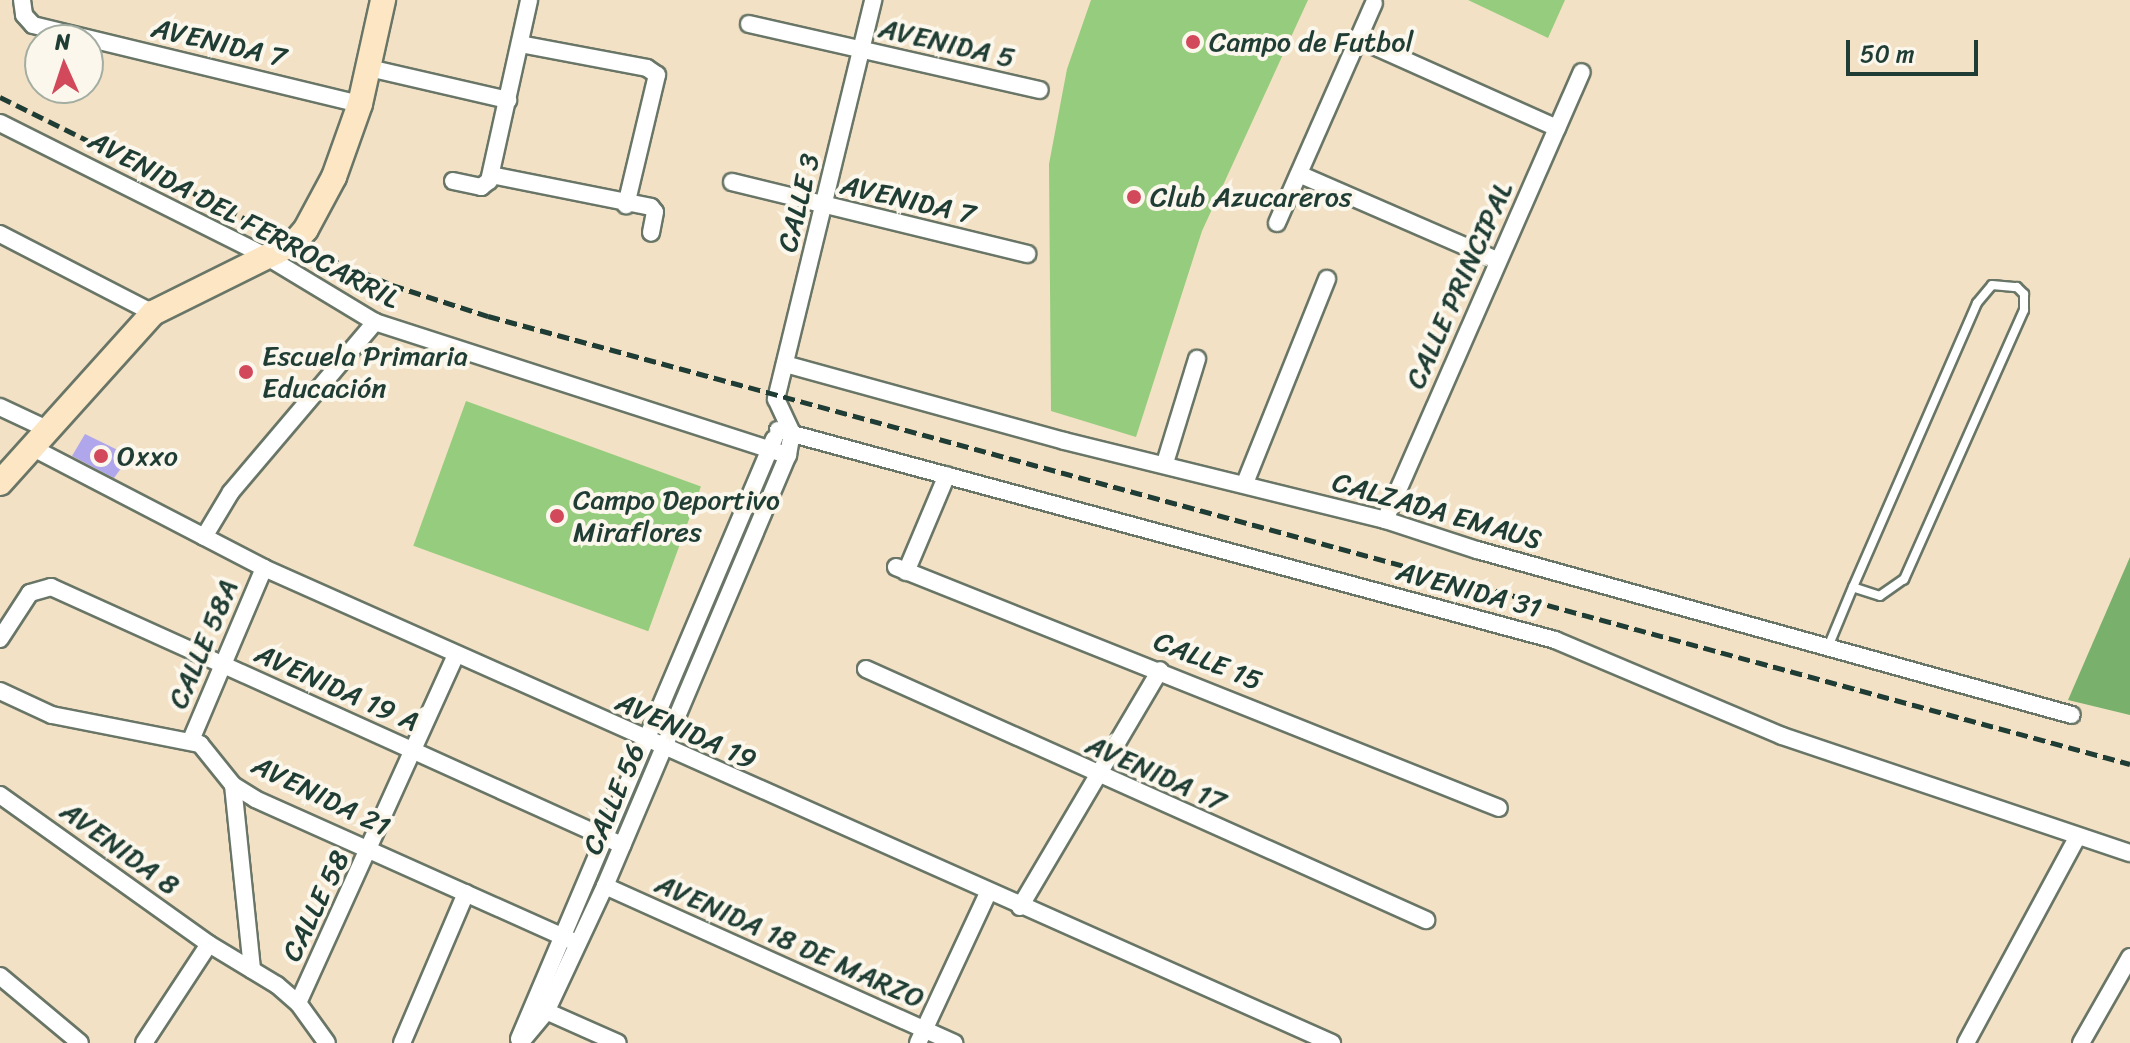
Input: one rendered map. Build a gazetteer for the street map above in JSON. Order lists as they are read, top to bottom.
{
  "streets": {
    "street": [
      "AVENIDA 7",
      "AVENIDA 5",
      "CALLE 3",
      "AVENIDA DEL FERROCARRIL",
      "CALLE PRINCIPAL",
      "CALZADA EMAUS",
      "AVENIDA 31",
      "CALLE 58A",
      "CALLE 15",
      "AVENIDA 19 A",
      "AVENIDA 19",
      "AVENIDA 17",
      "AVENIDA 21",
      "CALLE 56",
      "AVENIDA 8",
      "CALLE 58",
      "AVENIDA 18 DE MARZO"
    ]
  },
  "crossings": [
    ["AVENIDA 7", "CALLE 3"],
    ["AVENIDA 5", "CALLE 3"],
    ["CALLE 3", "CALZADA EMAUS"],
    ["CALLE 3", "AVENIDA 31"],
    ["CALLE 3", "CALLE 56"],
    ["AVENIDA DEL FERROCARRIL", "CALLE 56"],
    ["CALLE PRINCIPAL", "CALZADA EMAUS"],
    ["AVENIDA 31", "CALLE 15"],
    ["AVENIDA 31", "CALLE 56"],
    ["CALLE 58A", "AVENIDA 19 A"],
    ["CALLE 58A", "AVENIDA 19"],
    ["CALLE 58A", "AVENIDA 21"],
    ["AVENIDA 19 A", "CALLE 56"],
    ["AVENIDA 19 A", "CALLE 58"],
    ["AVENIDA 19", "CALLE 56"],
    ["AVENIDA 19", "CALLE 58"],
    ["AVENIDA 21", "CALLE 56"],
    ["AVENIDA 21", "CALLE 58"],
    ["CALLE 56", "AVENIDA 18 DE MARZO"],
    ["AVENIDA 8", "CALLE 58"]
  ],
  "places": [
    "Campo de Futbol",
    "Club Azucareros",
    "Escuela Primaria Educación",
    "Oxxo",
    "Campo Deportivo Miraflores"
  ],
  "scale_bar": "50 m",
  "north": "top"
}
